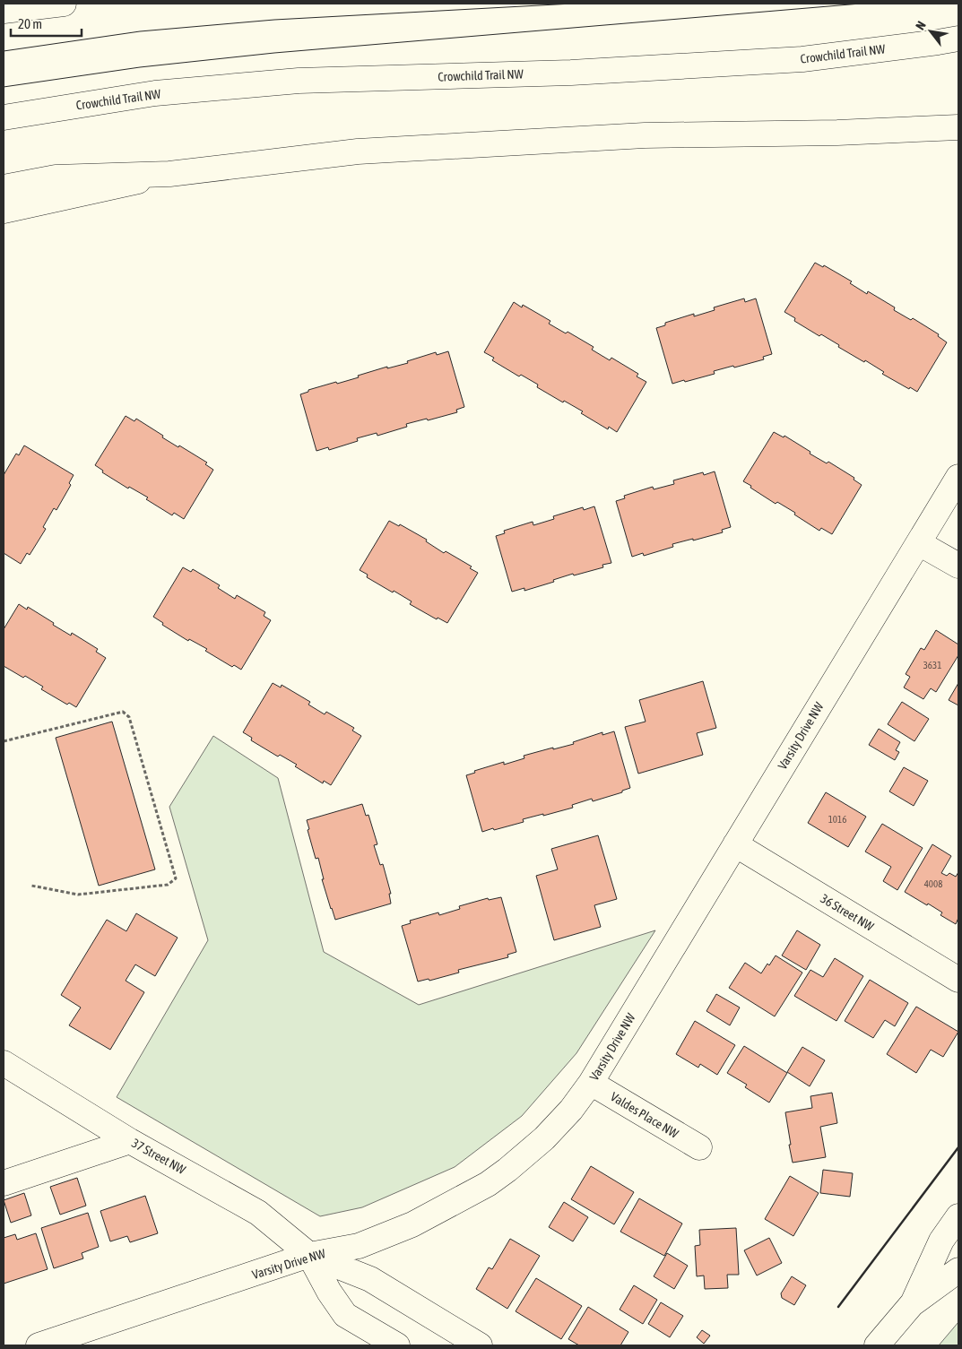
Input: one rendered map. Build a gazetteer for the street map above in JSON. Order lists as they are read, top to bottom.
{
  "streets": {
    "main road": [
      "Crowchild Trail NW",
      "Varsity Drive NW",
      "36 Street NW",
      "Valdes Place NW",
      "37 Street NW"
    ]
  },
  "crossings": [
    ["Varsity Drive NW", "36 Street NW"],
    ["Varsity Drive NW", "Valdes Place NW"],
    ["Varsity Drive NW", "37 Street NW"]
  ],
  "house_numbers": ["3631", "1016", "4008"],
  "scale_bar": "20 m",
  "north": "top left"
}
